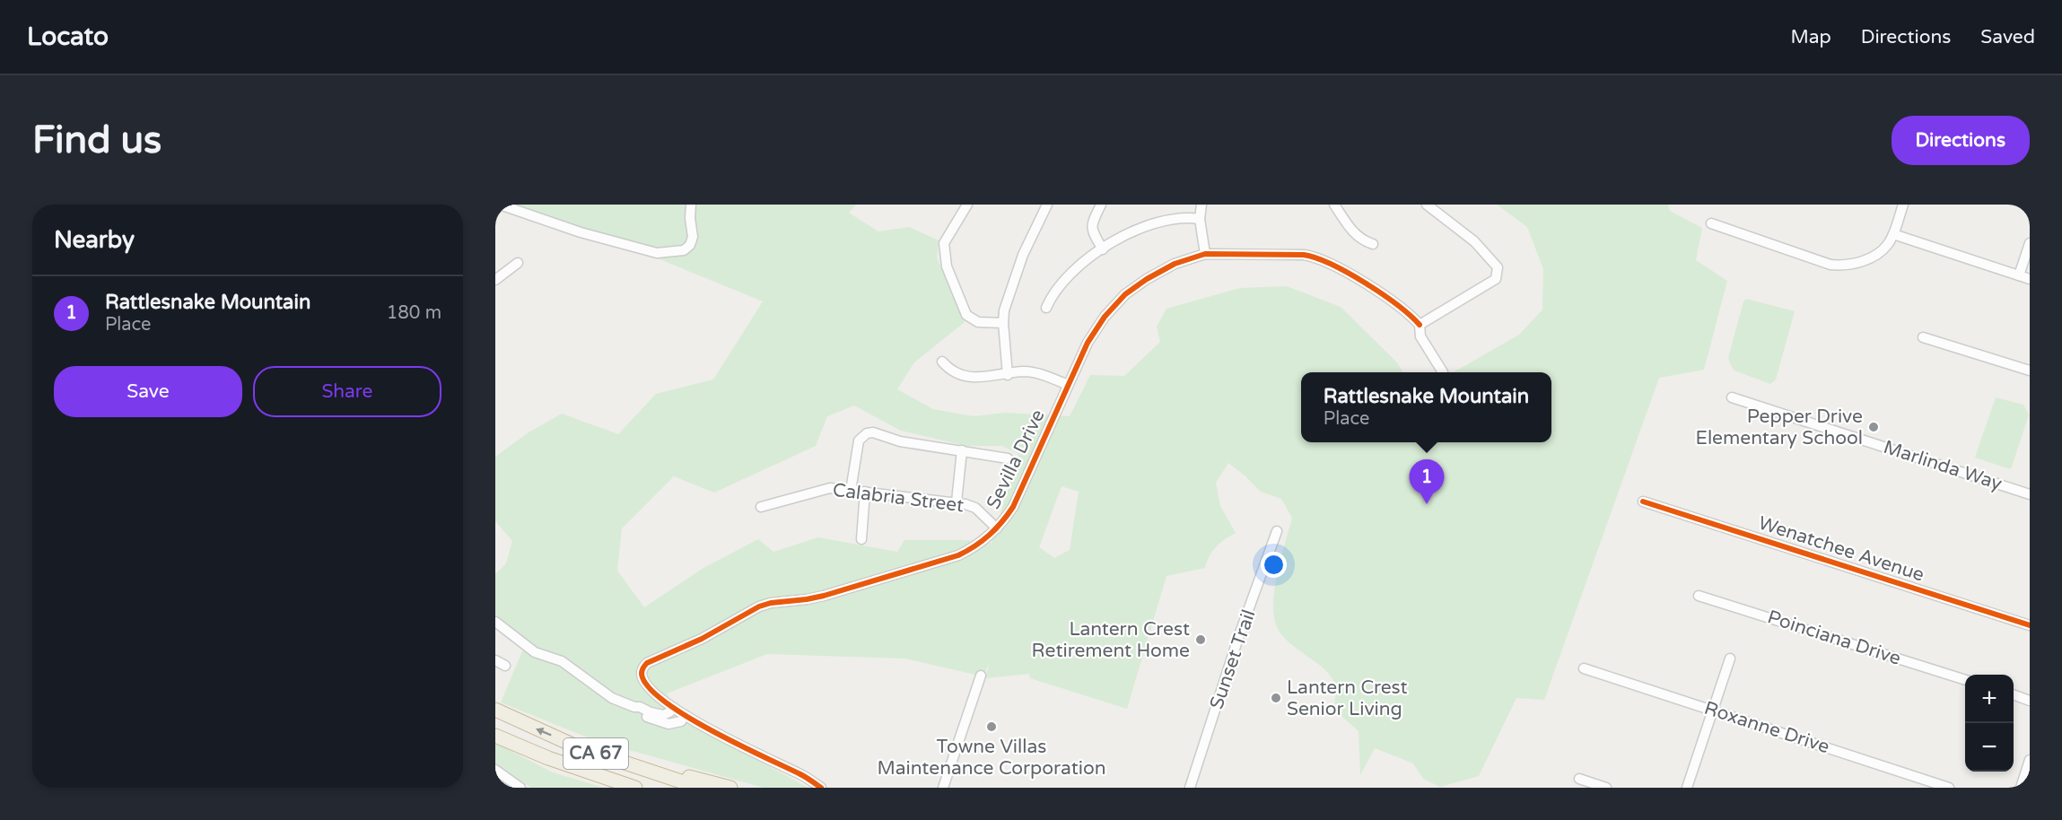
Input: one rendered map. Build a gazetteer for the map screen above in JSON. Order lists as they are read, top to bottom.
{
  "streets": {
    "highway": ["CA 67"],
    "street": [
      "Sevilla Drive",
      "Marlinda Way",
      "Calabria Street",
      "Wenatchee Avenue",
      "Poinciana Drive",
      "Sunset Trail",
      "Roxanne Drive"
    ]
  },
  "crossings": [
    ["Sevilla Drive", "Calabria Street"]
  ],
  "places": [
    "Pepper Drive Elementary School",
    "Lantern Crest Retirement Home",
    "Lantern Crest Senior Living",
    "Towne Villas Maintenance Corporation"
  ],
  "page": {
    "header": "Locato",
    "nav": ["Map", "Directions", "Saved"],
    "buttons": [
      "Directions",
      ["Save", "Share"]
    ],
    "title": "Find us",
    "heading": "Nearby",
    "list": [
      {
        "mark": "1",
        "name": "Rattlesnake Mountain",
        "note": "Place",
        "value": "180 m"
      }
    ],
    "popup": ["Rattlesnake Mountain", "Place"],
    "pins": "1",
    "map_buttons": ["+", "−"]
  }
}
